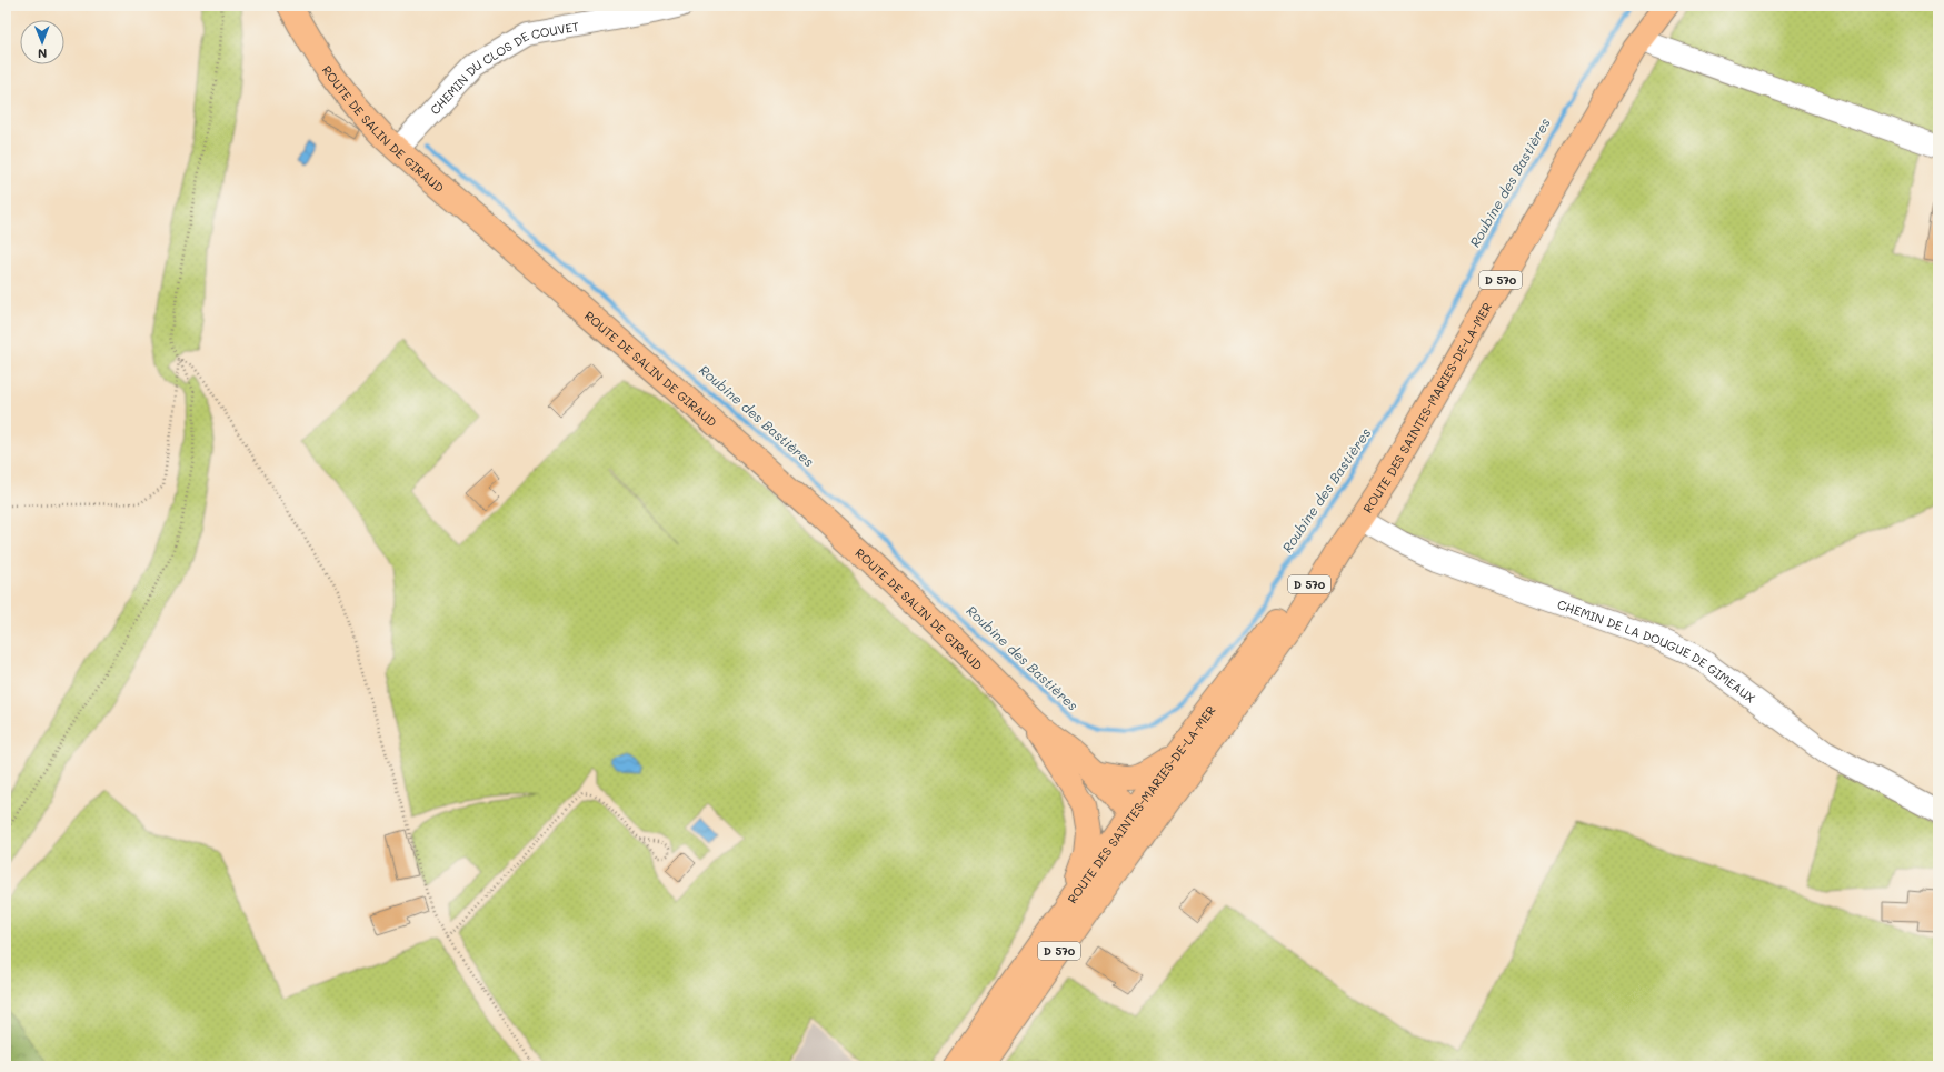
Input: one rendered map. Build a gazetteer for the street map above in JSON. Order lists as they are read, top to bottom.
{
  "streets": {
    "main road": ["ROUTE DE SALIN DE GIRAUD", "D 570", "ROUTE DES SAINTES-MARIES-DE-LA-MER"],
    "street": ["CHEMIN DU CLOS DE COUVET", "CHEMIN DE LA DOUGUE DE GIMEAUX"]
  },
  "crossings": [
    ["CHEMIN DU CLOS DE COUVET", "ROUTE DE SALIN DE GIRAUD"],
    ["ROUTE DE SALIN DE GIRAUD", "ROUTE DES SAINTES-MARIES-DE-LA-MER"],
    ["ROUTE DES SAINTES-MARIES-DE-LA-MER", "CHEMIN DE LA DOUGUE DE GIMEAUX"]
  ],
  "water": ["Roubine des Bastières"],
  "north": "bottom"
}
